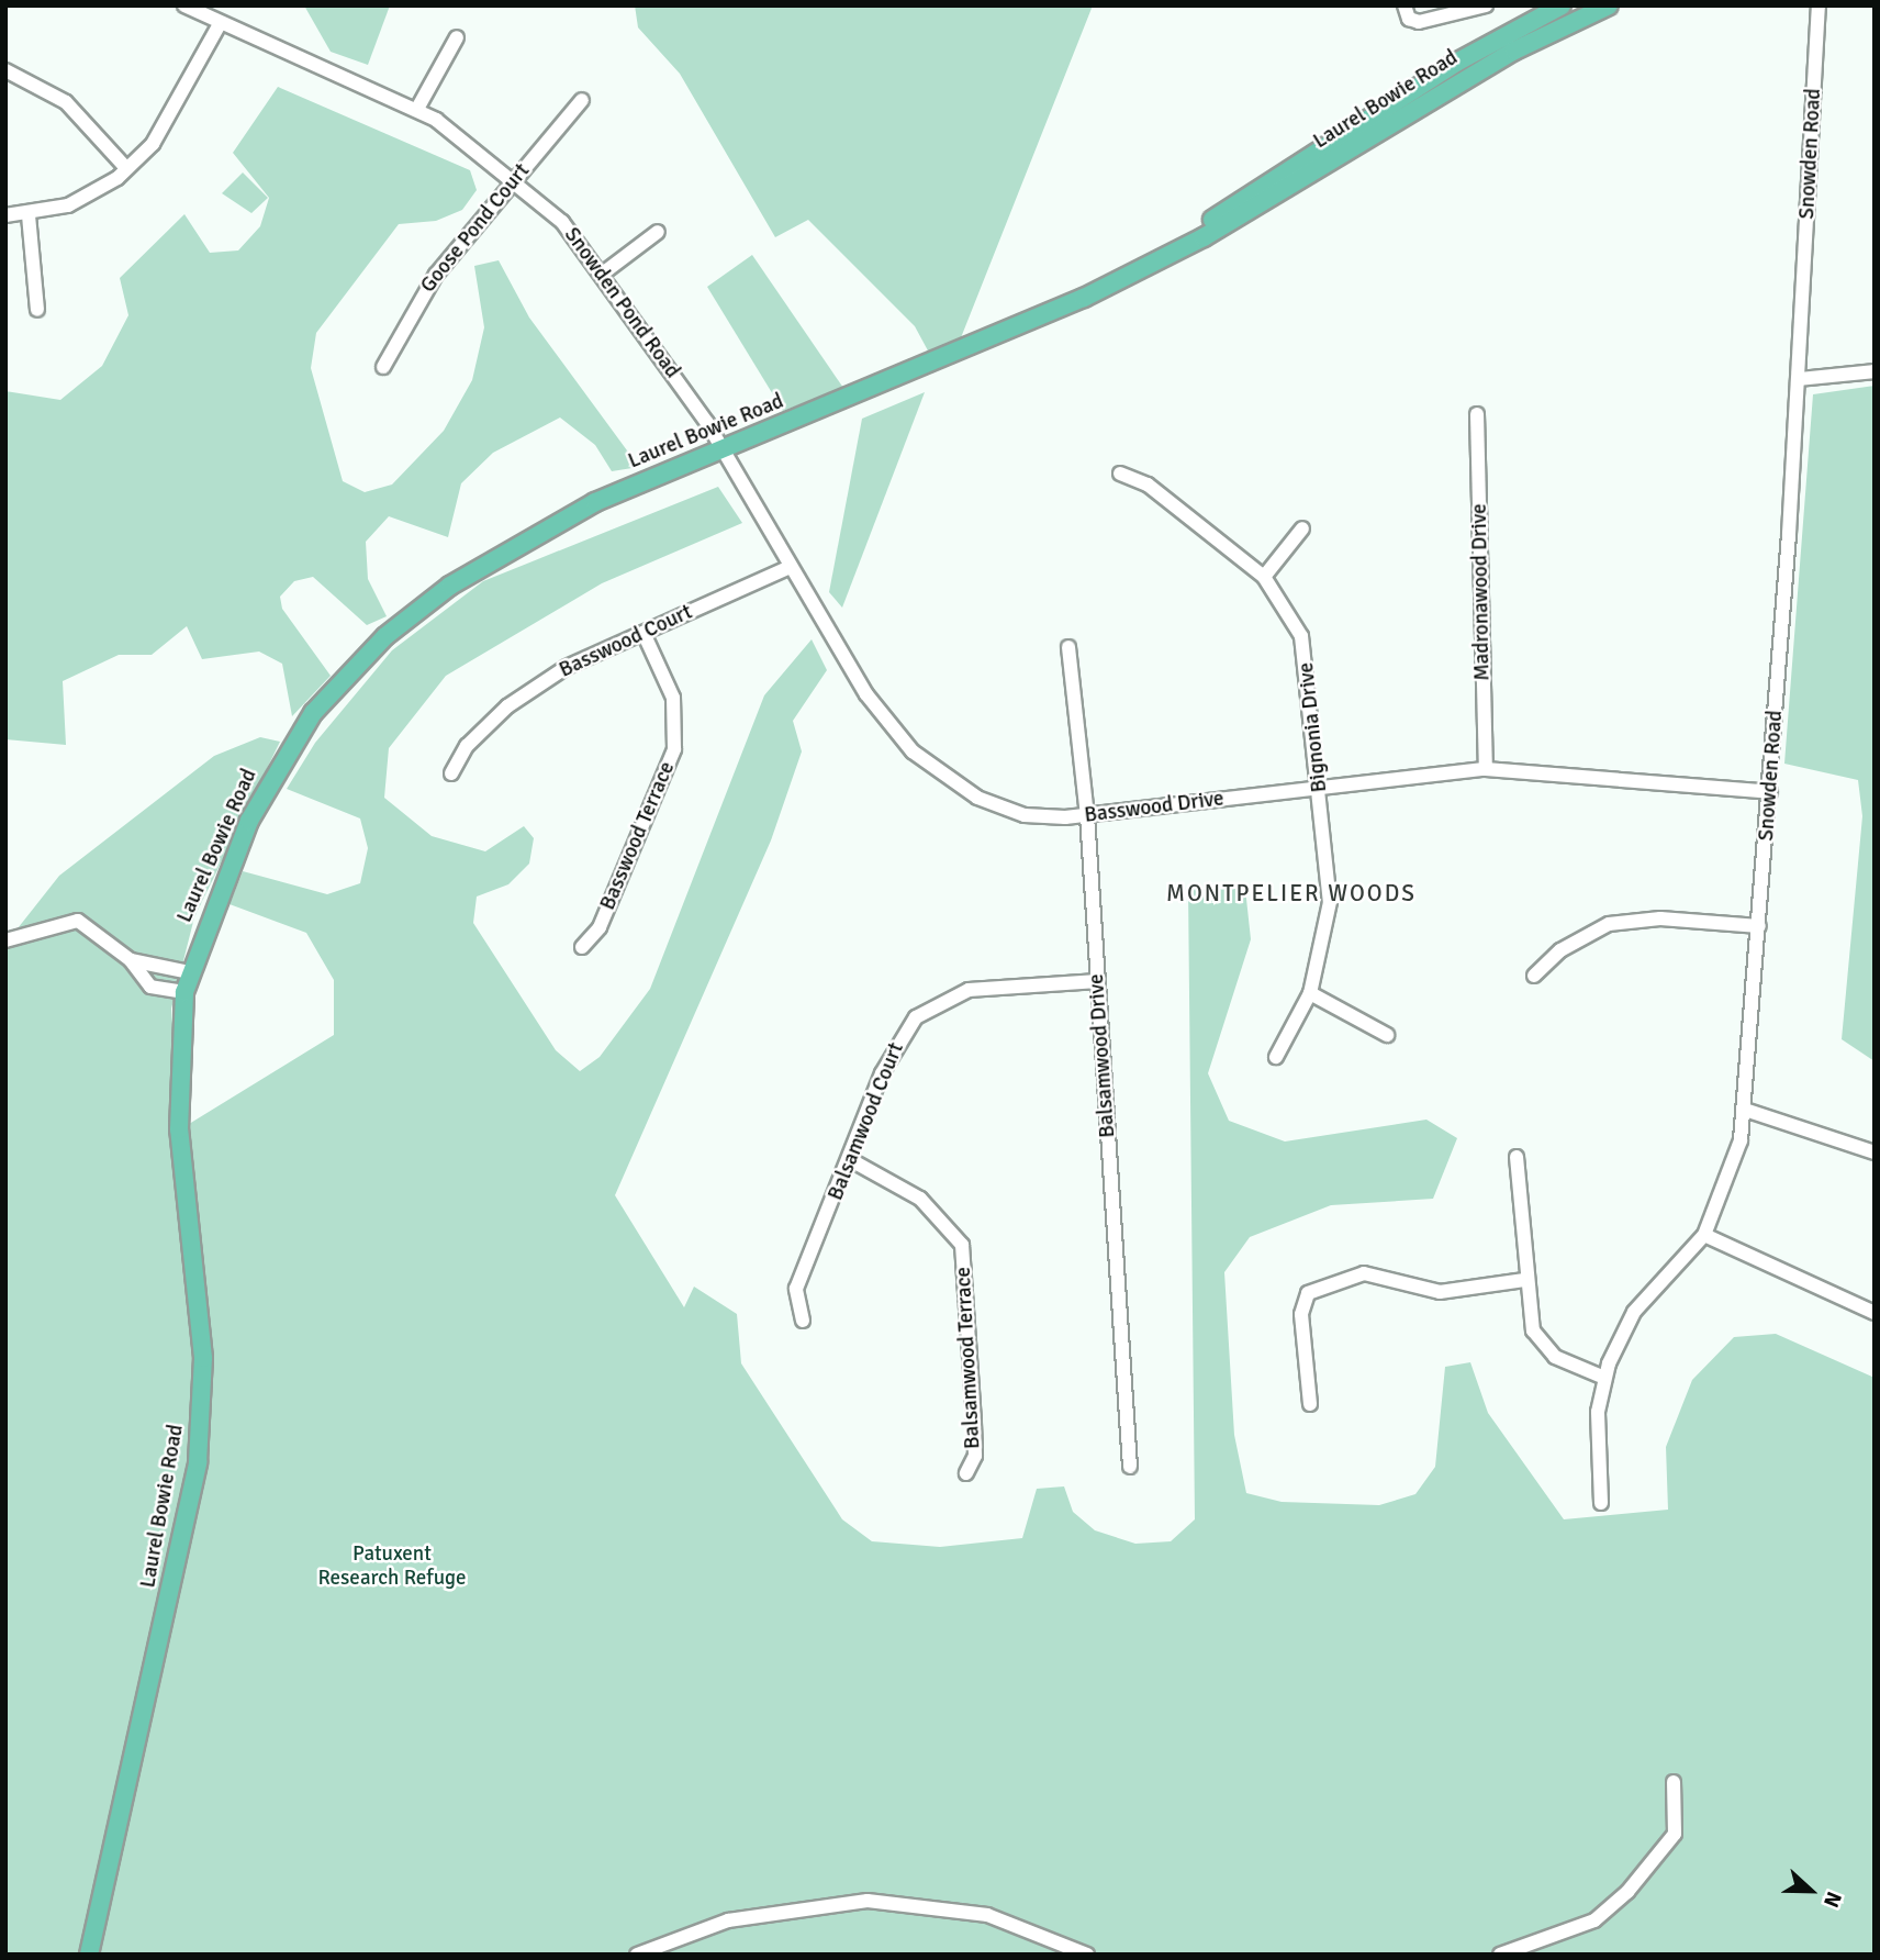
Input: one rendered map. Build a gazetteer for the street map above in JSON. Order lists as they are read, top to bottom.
{
  "streets": {
    "main road": ["Laurel Bowie Road"],
    "street": [
      "Snowden Road",
      "Goose Pond Court",
      "Snowden Pond Road",
      "Madronawood Drive",
      "Basswood Court",
      "Bignonia Drive",
      "Basswood Drive",
      "Basswood Terrace",
      "Balsamwood Drive",
      "Balsamwood Court",
      "Balsamwood Terrace"
    ]
  },
  "crossings": [
    ["Laurel Bowie Road", "Snowden Pond Road"],
    ["Laurel Bowie Road", "Basswood Drive"],
    ["Snowden Road", "Basswood Drive"],
    ["Goose Pond Court", "Snowden Pond Road"],
    ["Snowden Pond Road", "Basswood Drive"],
    ["Madronawood Drive", "Basswood Drive"],
    ["Basswood Court", "Basswood Drive"],
    ["Basswood Court", "Basswood Terrace"],
    ["Bignonia Drive", "Basswood Drive"],
    ["Basswood Drive", "Balsamwood Drive"],
    ["Balsamwood Drive", "Balsamwood Court"],
    ["Balsamwood Court", "Balsamwood Terrace"]
  ],
  "districts": ["MONTPELIER WOODS"],
  "parks": ["Patuxent Research Refuge"],
  "north": "right"
}
